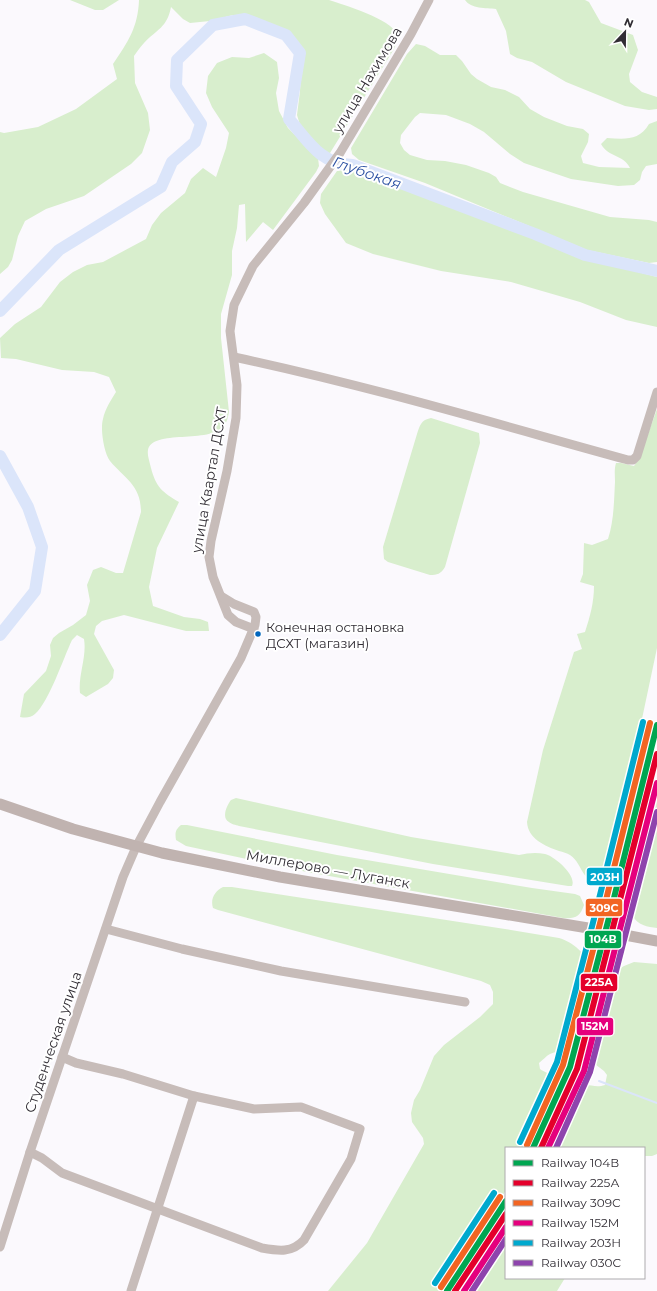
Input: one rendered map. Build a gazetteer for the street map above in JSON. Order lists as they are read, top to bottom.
{
  "streets": {
    "main road": ["Миллерово — Луганск"],
    "street": ["улица Нахимова", "улица Квартал ДСХТ", "Студенческая улица"]
  },
  "crossings": [
    ["улица Нахимова", "улица Квартал ДСХТ"],
    ["Миллерово — Луганск", "Студенческая улица"]
  ],
  "water": ["Глубокая"],
  "places": ["Конечная остановка ДСХТ (магазин)"],
  "lines": [
    "rail line 203Н",
    "rail line 309С",
    "rail line 104В",
    "rail line 225А",
    "rail line 152М",
    "rail line 030C"
  ],
  "legend": [
    "Railway 104В",
    "Railway 225А",
    "Railway 309С",
    "Railway 152М",
    "Railway 203Н",
    "Railway 030C"
  ],
  "north": "top"
}
